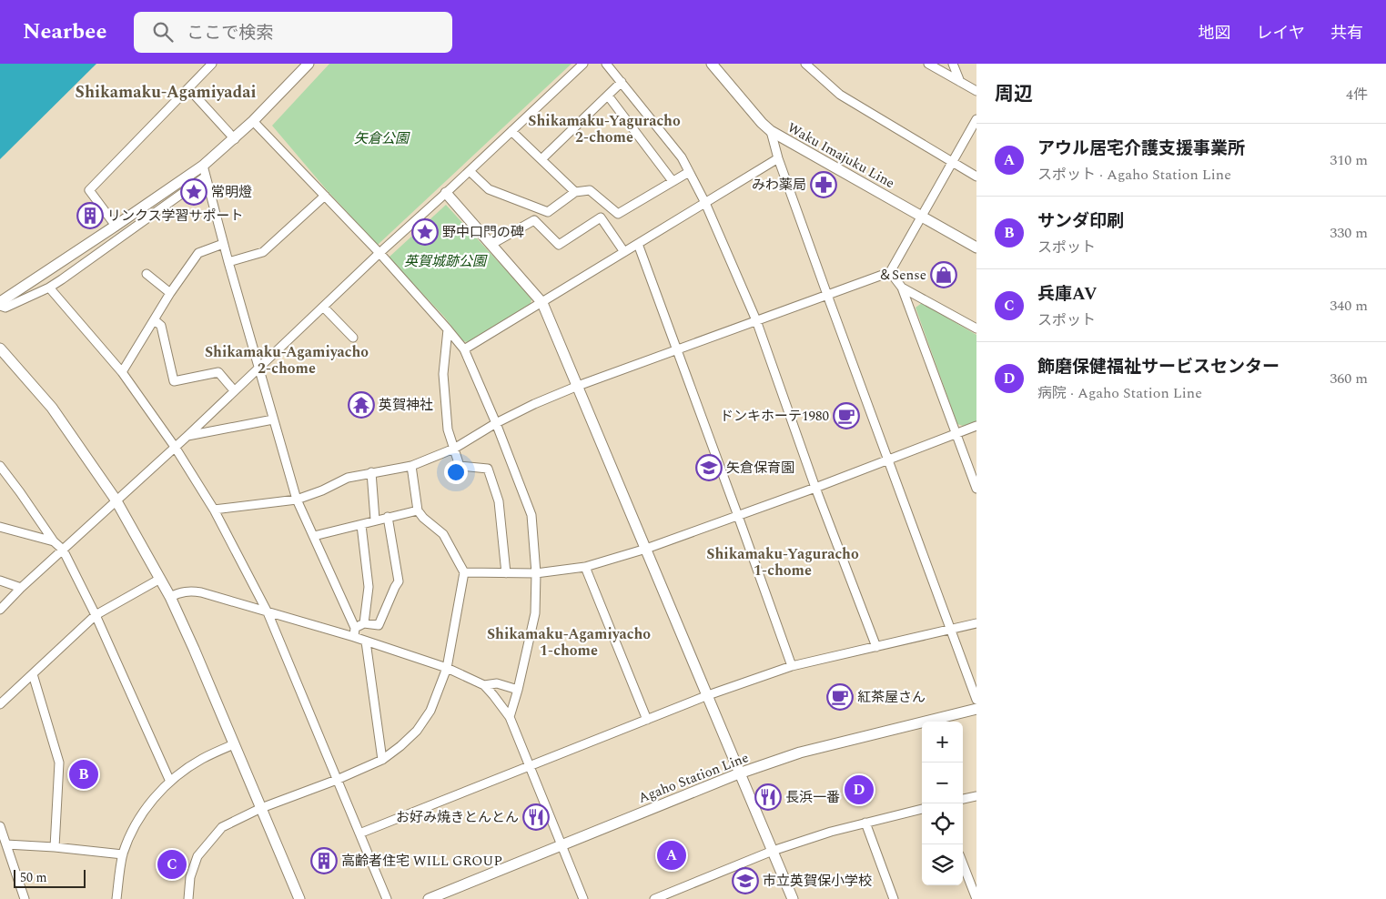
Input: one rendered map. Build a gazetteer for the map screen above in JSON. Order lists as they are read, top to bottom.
{
  "streets": {
    "street": ["Waku Imajuku Line", "Agaho Station Line"]
  },
  "districts": [
    "Shikamaku-Agamiyadai",
    "Shikamaku-Yaguracho 2-chome",
    "Shikamaku-Agamiyacho 2-chome",
    "Shikamaku-Yaguracho 1-chome",
    "Shikamaku-Agamiyacho 1-chome"
  ],
  "parks": ["矢倉公園", "英賀城跡公園"],
  "places": {
    "pharmacy": ["みわ薬局"],
    "place": ["常明燈", "野中口門の碑"],
    "building": ["リンクス学習サポート", "高齢者住宅 WILL GROUP"],
    "shop": ["＆Sense"],
    "temple": ["英賀神社"],
    "cafe": ["ドンキホーテ1980", "紅茶屋さん"],
    "school or university": ["矢倉保育園", "市立英賀保小学校"],
    "restaurant": ["長浜一番", "お好み焼きとんとん"]
  },
  "scale_bar": "50 m",
  "page": {
    "header": "Nearbee",
    "search": "ここで検索",
    "nav": ["地図", "レイヤ", "共有"],
    "heading": ["周辺", "4件"],
    "list": [
      {
        "mark": "A",
        "name": "アウル居宅介護支援事業所",
        "note": "スポット · Agaho Station Line",
        "value": "310 m"
      },
      {
        "mark": "B",
        "name": "サンダ印刷",
        "note": "スポット",
        "value": "330 m"
      },
      {
        "mark": "C",
        "name": "兵庫AV",
        "note": "スポット",
        "value": "340 m"
      },
      {
        "mark": "D",
        "name": "飾磨保健福祉サービスセンター",
        "note": "病院 · Agaho Station Line",
        "value": "360 m"
      }
    ],
    "map_buttons": ["+", "−"],
    "pins": [
      "B",
      "D",
      "A",
      "C"
    ],
    "scale": "50 m"
  }
}
